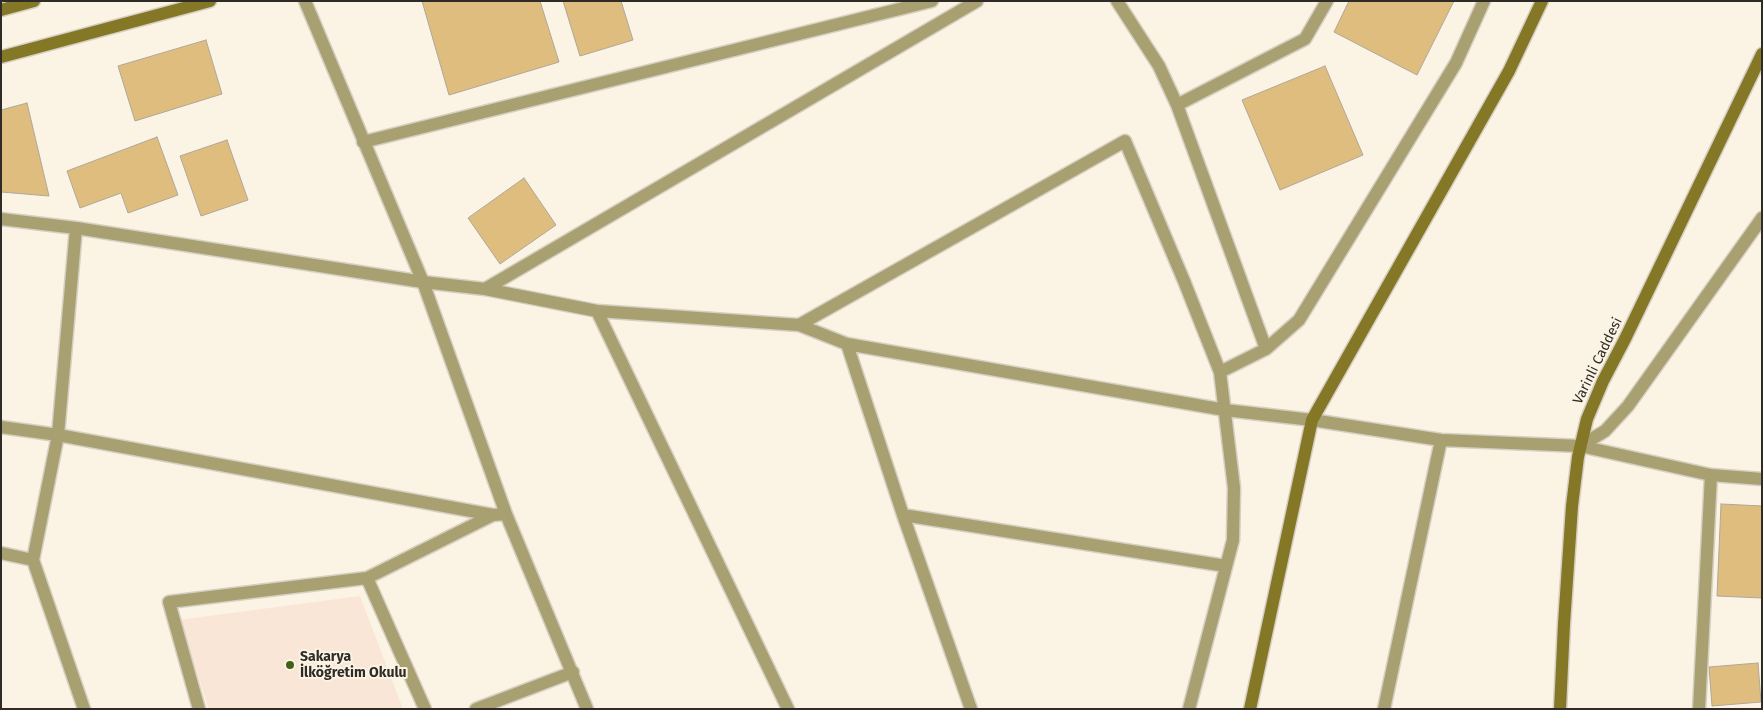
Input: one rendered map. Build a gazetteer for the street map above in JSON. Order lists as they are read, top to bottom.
{
  "streets": {
    "street": ["Varinli Caddesi"]
  },
  "places": ["Sakarya İlköğretim Okulu"]
}
